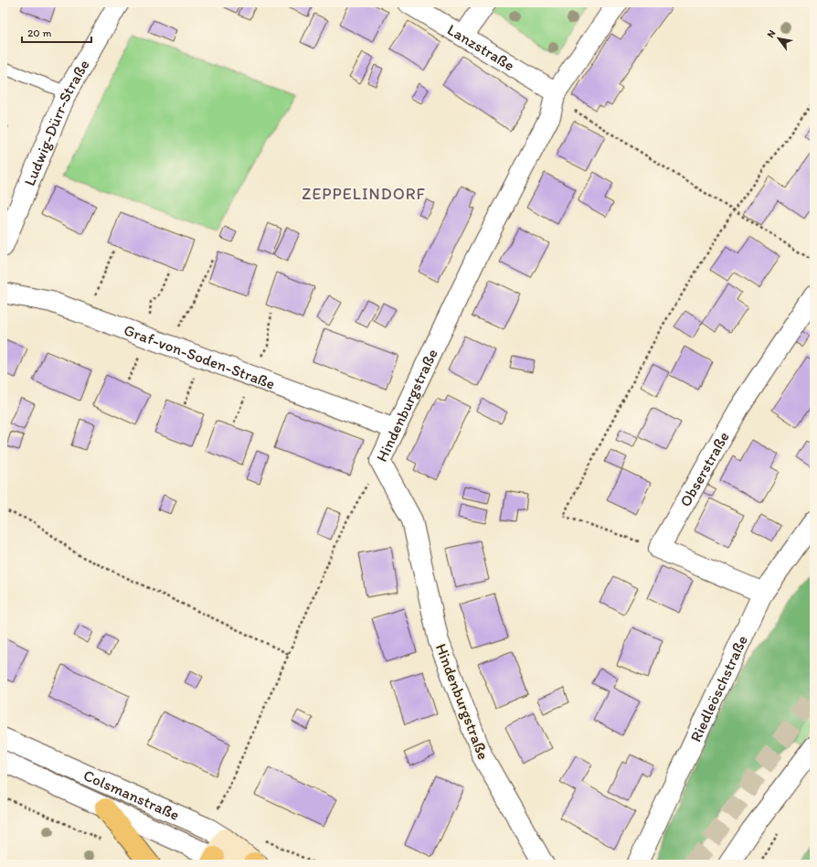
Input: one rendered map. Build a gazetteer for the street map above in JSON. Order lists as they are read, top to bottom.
{
  "streets": {
    "main road": ["Colsmanstraße"],
    "street": [
      "Lanzstraße",
      "Ludwig-Dürr-Straße",
      "Graf-von-Soden-Straße",
      "Hindenburgstraße",
      "Obserstraße",
      "Riedleöschstraße"
    ]
  },
  "crossings": [
    ["Lanzstraße", "Hindenburgstraße"],
    ["Graf-von-Soden-Straße", "Hindenburgstraße"]
  ],
  "districts": ["ZEPPELINDORF"],
  "scale_bar": "20 m",
  "north": "top left"
}
